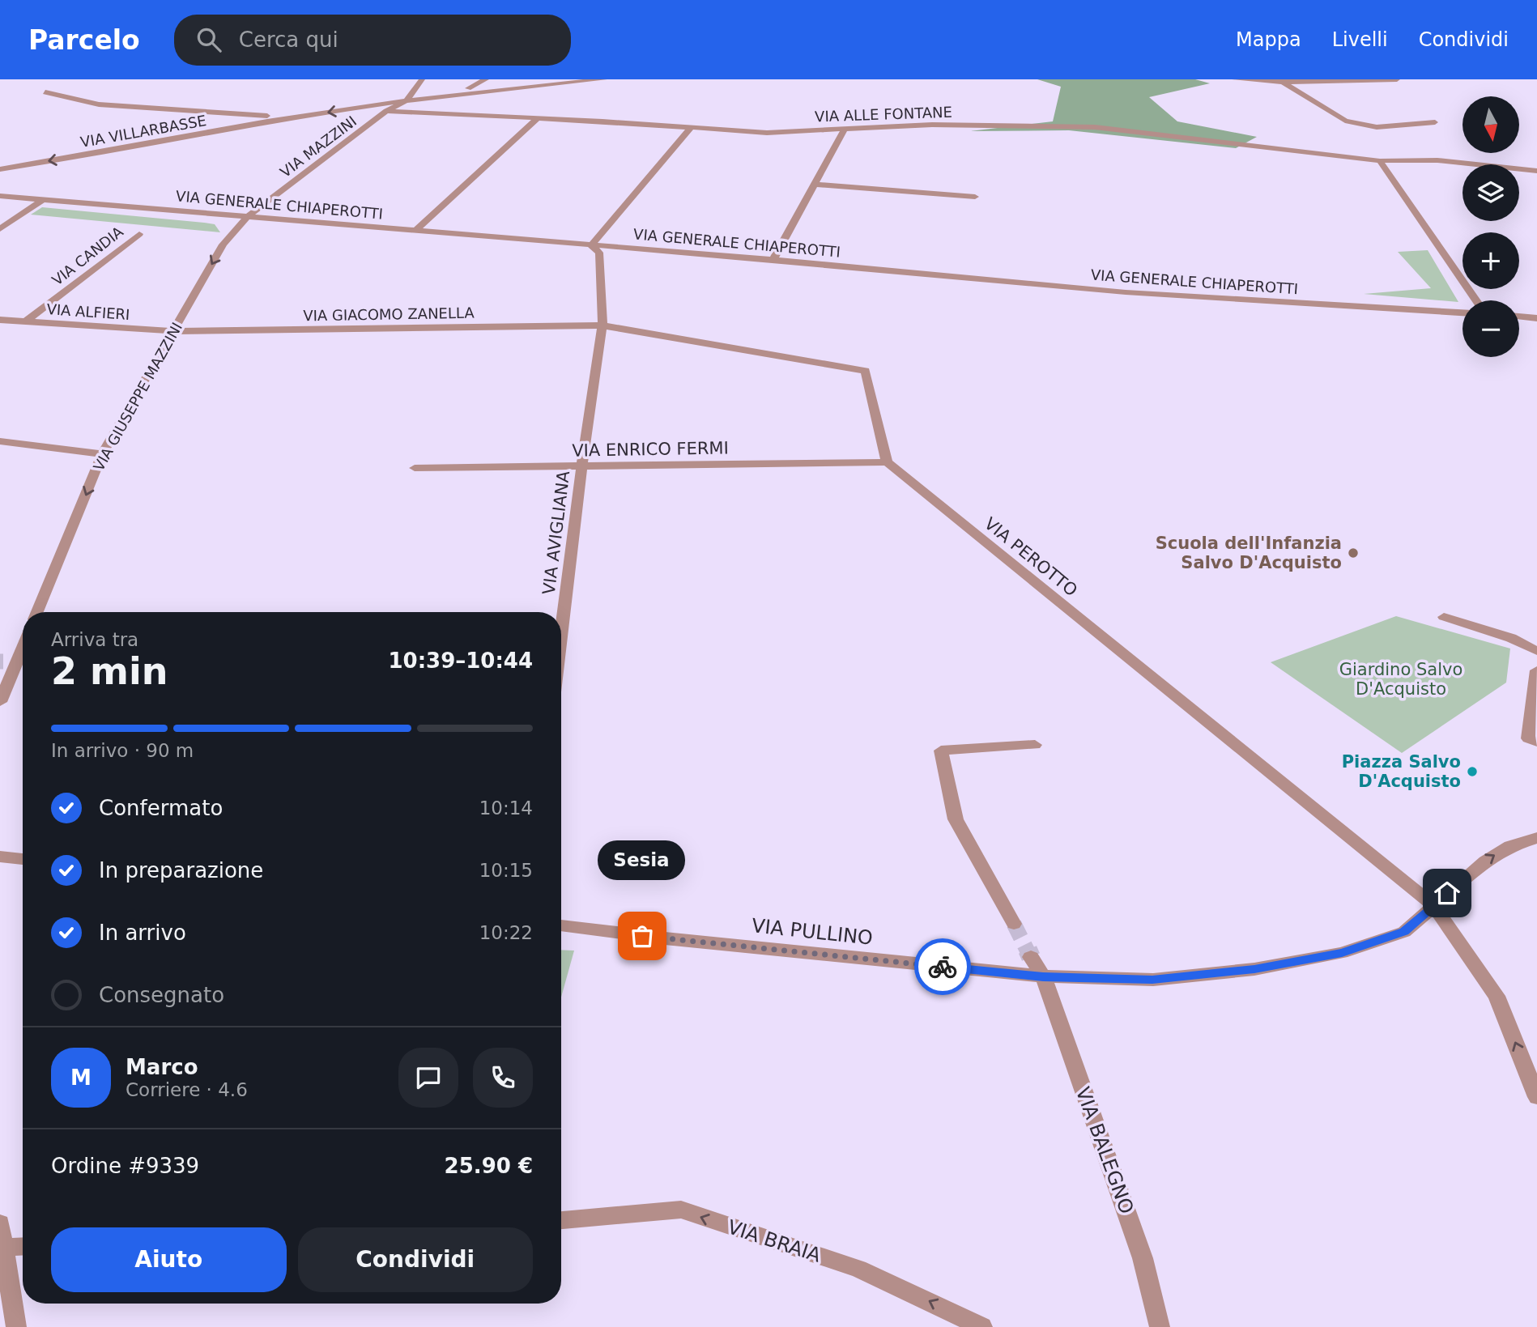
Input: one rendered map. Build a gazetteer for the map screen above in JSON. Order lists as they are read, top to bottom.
{
  "streets": {
    "street": [
      "VIA ALLE FONTANE",
      "VIA VILLARBASSE",
      "VIA MAZZINI",
      "VIA GENERALE CHIAPEROTTI",
      "VIA CANDIA",
      "VIA ALFIERI",
      "VIA GIACOMO ZANELLA",
      "VIA GIUSEPPE MAZZINI",
      "VIA ENRICO FERMI",
      "VIA AVIGLIANA",
      "VIA PEROTTO",
      "VIA PULLINO",
      "VIA BALEGNO",
      "VIA BRAIA"
    ]
  },
  "crossings": [
    ["VIA ALLE FONTANE", "VIA MAZZINI"],
    ["VIA VILLARBASSE", "VIA MAZZINI"],
    ["VIA MAZZINI", "VIA GENERALE CHIAPEROTTI"],
    ["VIA MAZZINI", "VIA GIUSEPPE MAZZINI"],
    ["VIA GENERALE CHIAPEROTTI", "VIA GIUSEPPE MAZZINI"],
    ["VIA GENERALE CHIAPEROTTI", "VIA AVIGLIANA"],
    ["VIA CANDIA", "VIA ALFIERI"],
    ["VIA ALFIERI", "VIA GIACOMO ZANELLA"],
    ["VIA ALFIERI", "VIA GIUSEPPE MAZZINI"],
    ["VIA GIACOMO ZANELLA", "VIA GIUSEPPE MAZZINI"],
    ["VIA GIACOMO ZANELLA", "VIA AVIGLIANA"],
    ["VIA ENRICO FERMI", "VIA AVIGLIANA"],
    ["VIA ENRICO FERMI", "VIA PEROTTO"],
    ["VIA PEROTTO", "VIA PULLINO"],
    ["VIA PULLINO", "VIA BALEGNO"]
  ],
  "one_way": ["VIA GIUSEPPE MAZZINI", "VIA BRAIA"],
  "parks": ["Giardino Salvo D'Acquisto"],
  "places": ["Scuola dell'Infanzia Salvo D'Acquisto", "Piazza Salvo D'Acquisto", "Sesia"],
  "north": "bottom",
  "page": {
    "header": "Parcelo",
    "search": "Cerca qui",
    "nav": ["Mappa", "Livelli", "Condividi"],
    "map_buttons": ["+", "−"],
    "heading": ["2 min", "Arriva tra", "10:39–10:44"],
    "panel": [
      "Marco",
      "Corriere · 4.6",
      "Ordine #9339",
      "25.90 €"
    ],
    "bar": "In arrivo · 90 m",
    "list": [
      ["Confermato", "10:14"],
      ["In preparazione", "10:15"],
      ["In arrivo", "10:22"],
      "Consegnato"
    ],
    "bubble": "Sesia",
    "round": "M",
    "buttons": ["Aiuto", "Condividi"]
  }
}
